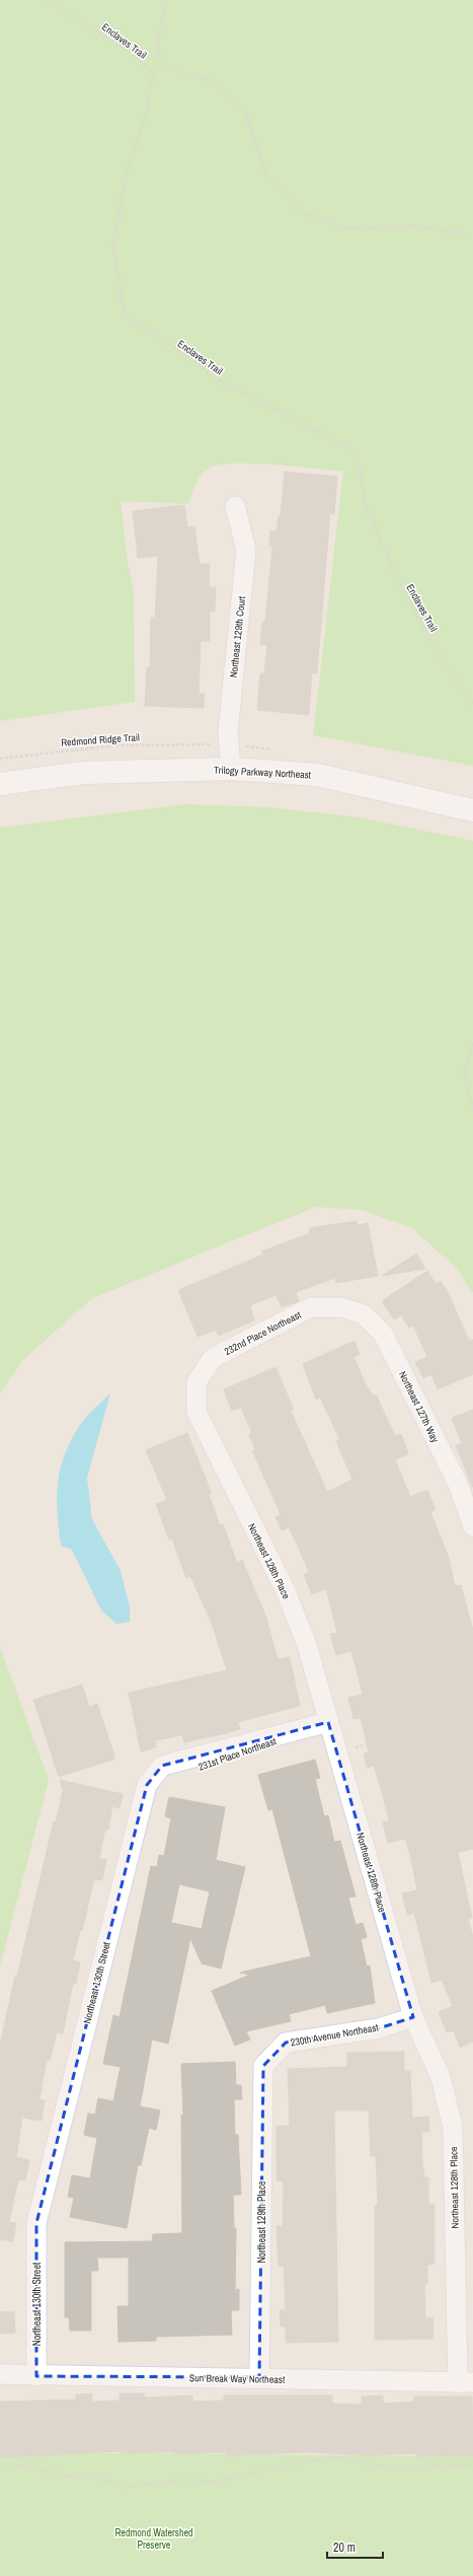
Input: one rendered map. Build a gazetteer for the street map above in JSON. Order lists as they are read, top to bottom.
{
  "streets": {
    "street": [
      "Northeast 129th Court",
      "Trilogy Parkway Northeast",
      "232nd Place Northeast",
      "Northeast 127th Way",
      "Northeast 128th Place",
      "231st Place Northeast",
      "Northeast 130th Street",
      "230th Avenue Northeast",
      "Northeast 129th Place",
      "Sun Break Way Northeast"
    ],
    "path": ["Enclaves Trail", "Redmond Ridge Trail"]
  },
  "crossings": [
    ["Northeast 129th Court", "Trilogy Parkway Northeast"],
    ["232nd Place Northeast", "Northeast 127th Way"],
    ["232nd Place Northeast", "Northeast 128th Place"],
    ["Northeast 128th Place", "231st Place Northeast"],
    ["Northeast 128th Place", "230th Avenue Northeast"],
    ["Northeast 128th Place", "Sun Break Way Northeast"],
    ["231st Place Northeast", "Northeast 130th Street"],
    ["Northeast 130th Street", "Sun Break Way Northeast"],
    ["230th Avenue Northeast", "Northeast 129th Place"],
    ["Northeast 129th Place", "Sun Break Way Northeast"]
  ],
  "parks": ["Redmond Watershed Preserve"],
  "scale_bar": "20 m"
}
